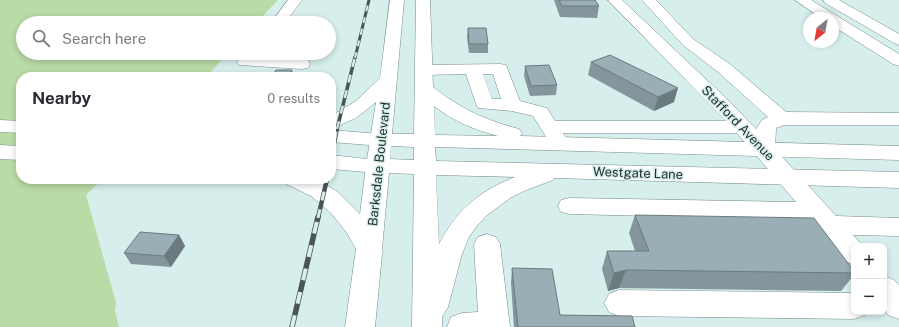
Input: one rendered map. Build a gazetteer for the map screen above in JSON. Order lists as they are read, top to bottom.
{
  "streets": {
    "main road": ["Stafford Avenue", "Barksdale Boulevard", "Westgate Lane"]
  },
  "crossings": [
    ["Stafford Avenue", "Westgate Lane"],
    ["Barksdale Boulevard", "Westgate Lane"]
  ],
  "north": "bottom left",
  "page": {
    "search": "Search here",
    "heading": ["Nearby", "0 results"],
    "map_buttons": ["+", "−"]
  }
}
